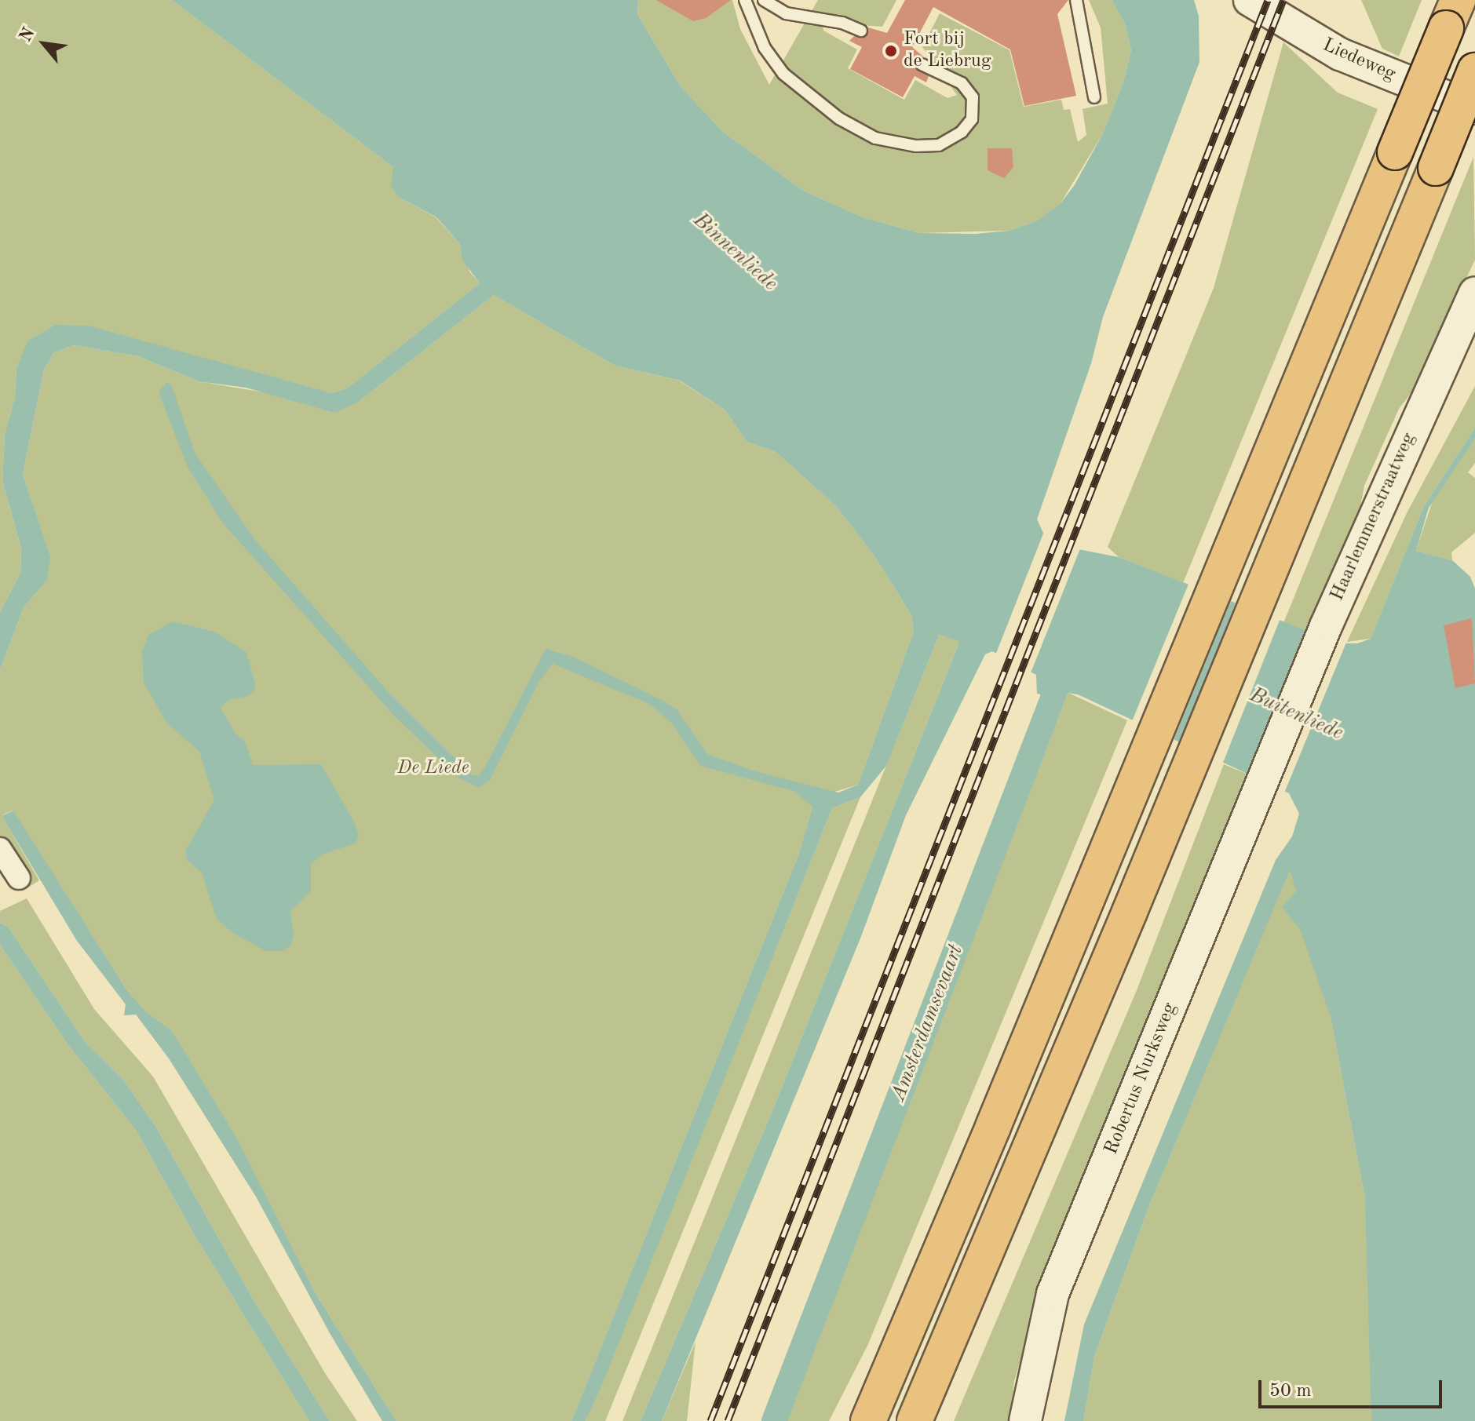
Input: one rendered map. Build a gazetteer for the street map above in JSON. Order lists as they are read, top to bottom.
{
  "streets": {
    "main road": ["Liedeweg", "Haarlemmerstraatweg", "Robertus Nurksweg"]
  },
  "crossings": [
    ["Haarlemmerstraatweg", "Robertus Nurksweg"]
  ],
  "water": ["Binnenliede", "Buitenliede", "Amsterdamsevaart"],
  "parks": ["De Liede"],
  "places": ["Fort bij de Liebrug"],
  "scale_bar": "50 m",
  "north": "top left"
}
